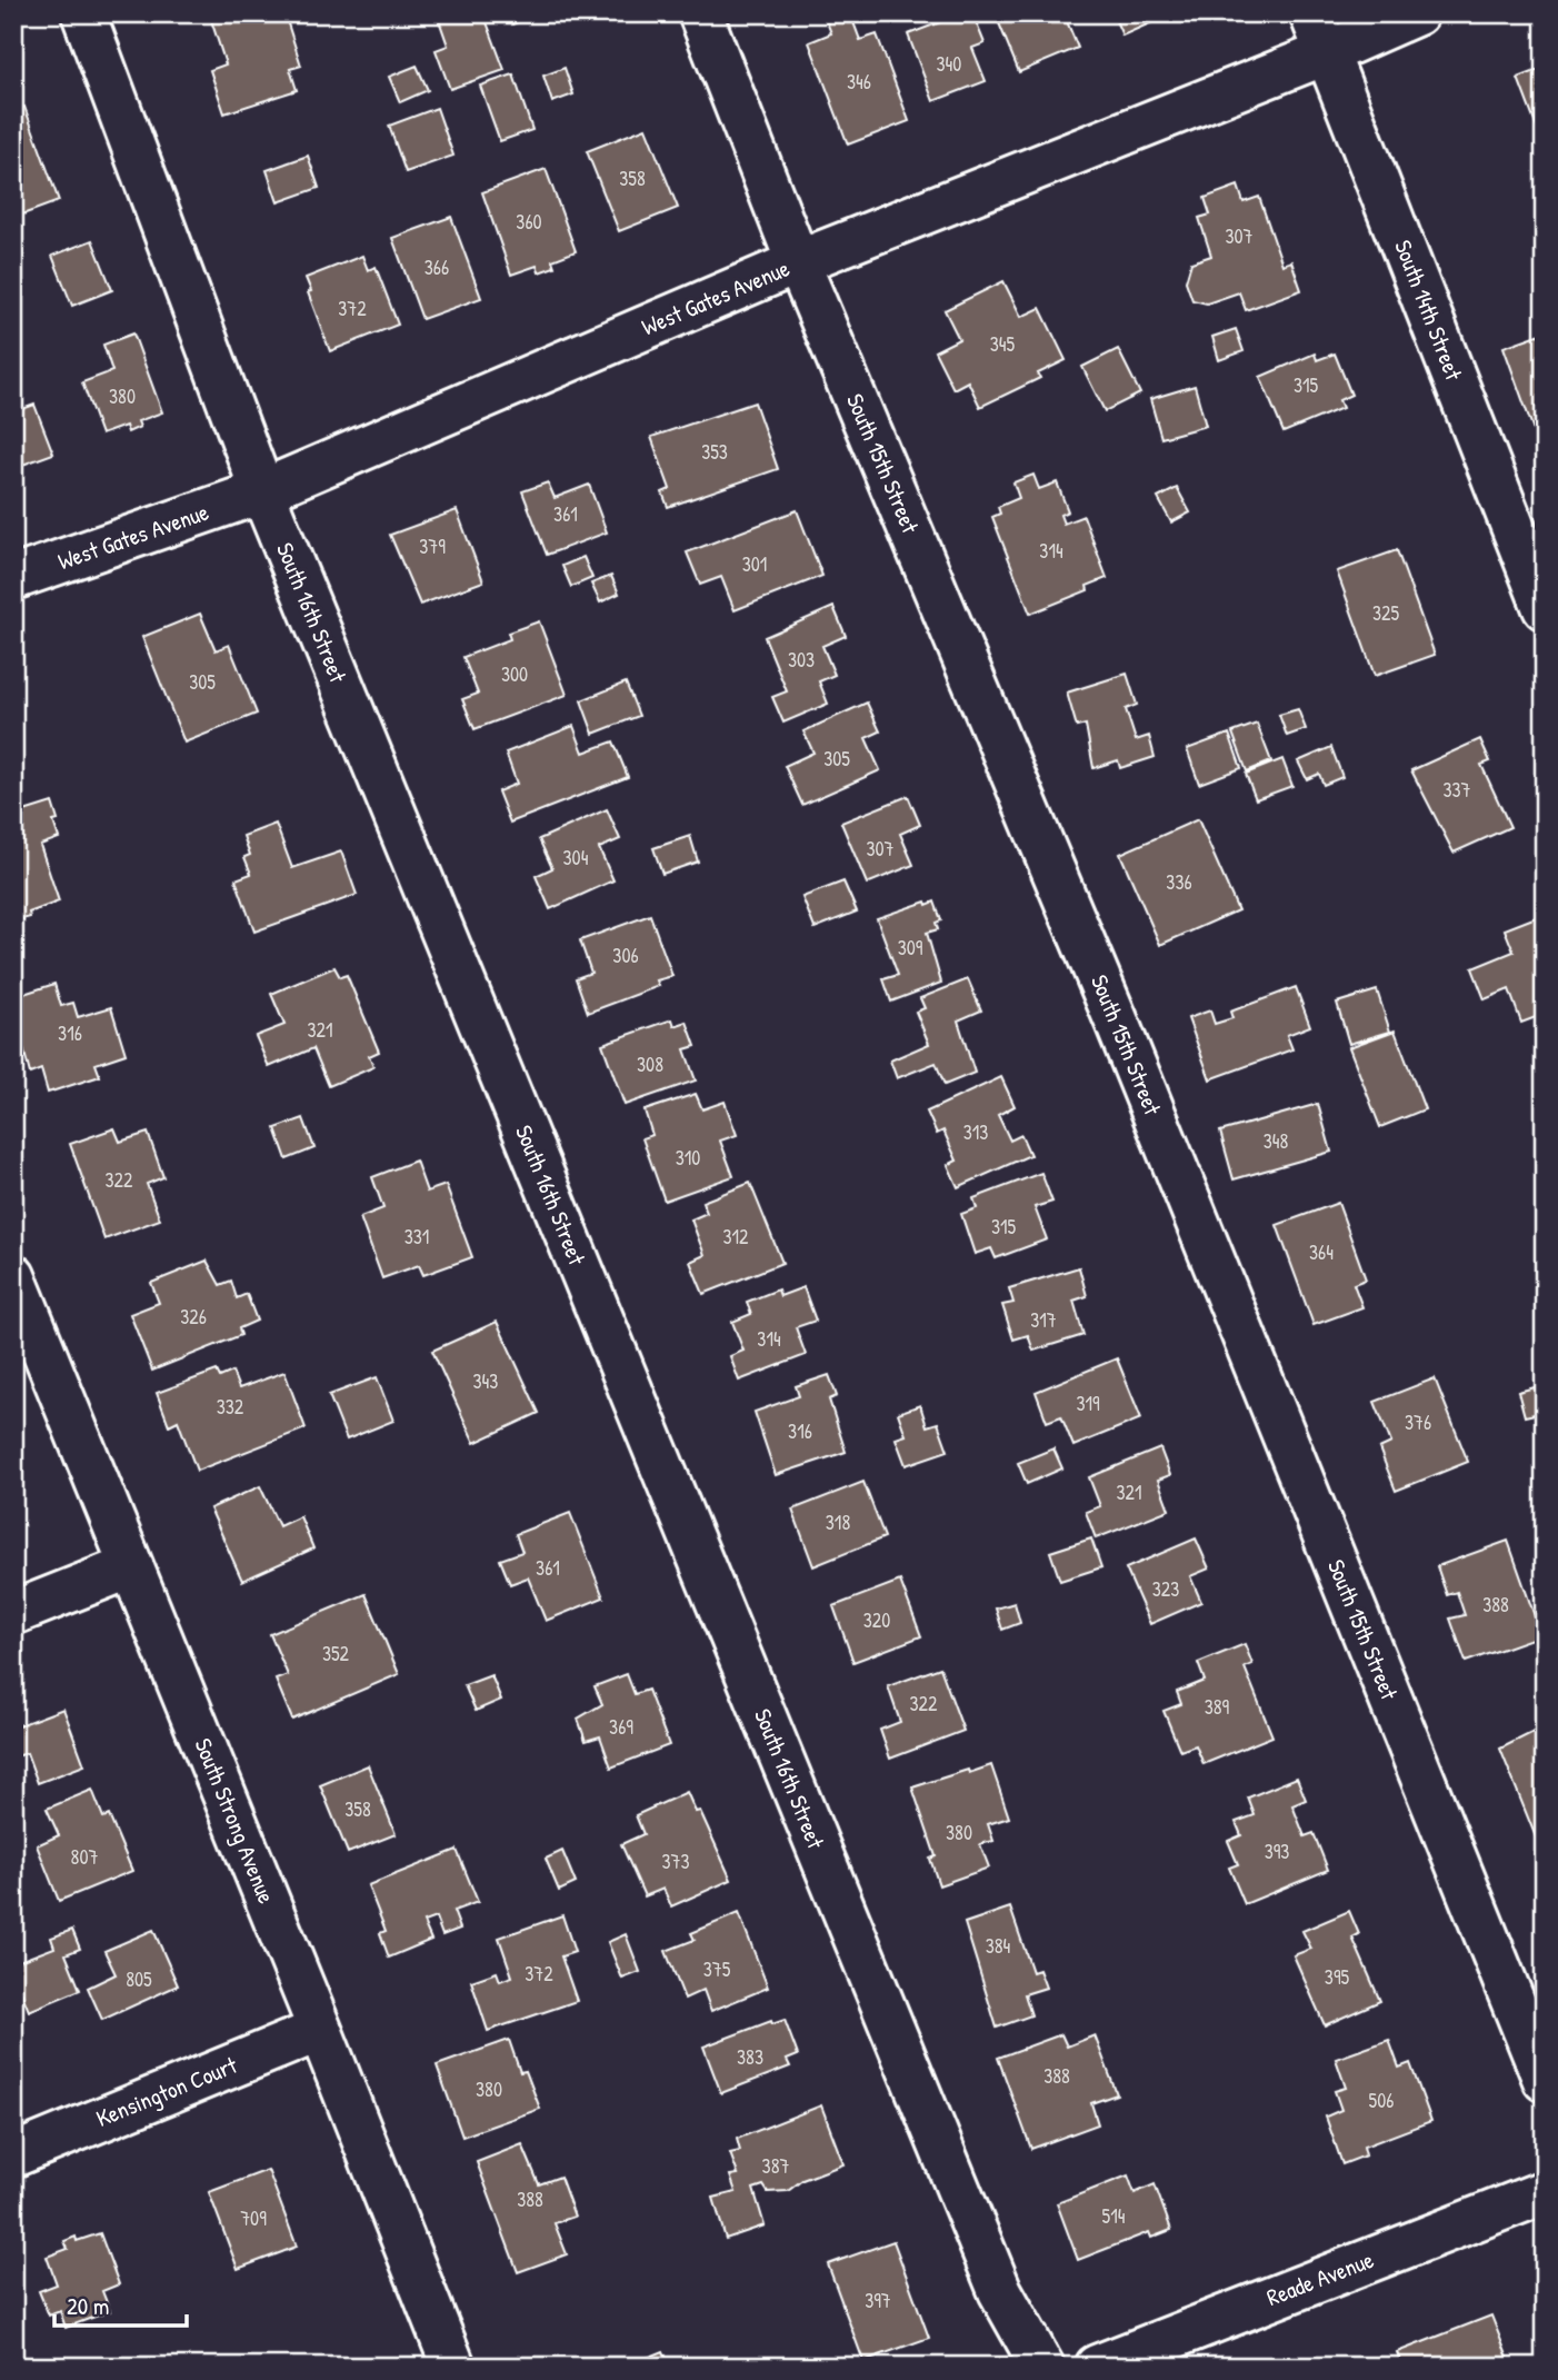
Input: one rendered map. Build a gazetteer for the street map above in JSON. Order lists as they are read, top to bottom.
{
  "streets": {
    "street": [
      "West Gates Avenue",
      "South 14th Street",
      "South 15th Street",
      "South 16th Street",
      "South Strong Avenue",
      "Kensington Court",
      "Reade Avenue"
    ]
  },
  "crossings": [
    ["West Gates Avenue", "South 14th Street"],
    ["West Gates Avenue", "South 15th Street"],
    ["West Gates Avenue", "South 16th Street"],
    ["South Strong Avenue", "Kensington Court"]
  ],
  "house_numbers": [
    "340",
    "346",
    "358",
    "360",
    "307",
    "366",
    "372",
    "345",
    "315",
    "380",
    "353",
    "361",
    "379",
    "314",
    "301",
    "325",
    "303",
    "300",
    "305",
    "305",
    "337",
    "307",
    "304",
    "336",
    "309",
    "306",
    "321",
    "316",
    "308",
    "313",
    "348",
    "310",
    "322",
    "315",
    "331",
    "312",
    "364",
    "326",
    "317",
    "314",
    "343",
    "319",
    "332",
    "376",
    "316",
    "321",
    "318",
    "361",
    "323",
    "388",
    "320",
    "352",
    "322",
    "389",
    "369",
    "358",
    "380",
    "393",
    "807",
    "373",
    "384",
    "375",
    "372",
    "395",
    "805",
    "383",
    "388",
    "380",
    "506",
    "387",
    "388",
    "514",
    "709",
    "397"
  ],
  "scale_bar": "20 m"
}
